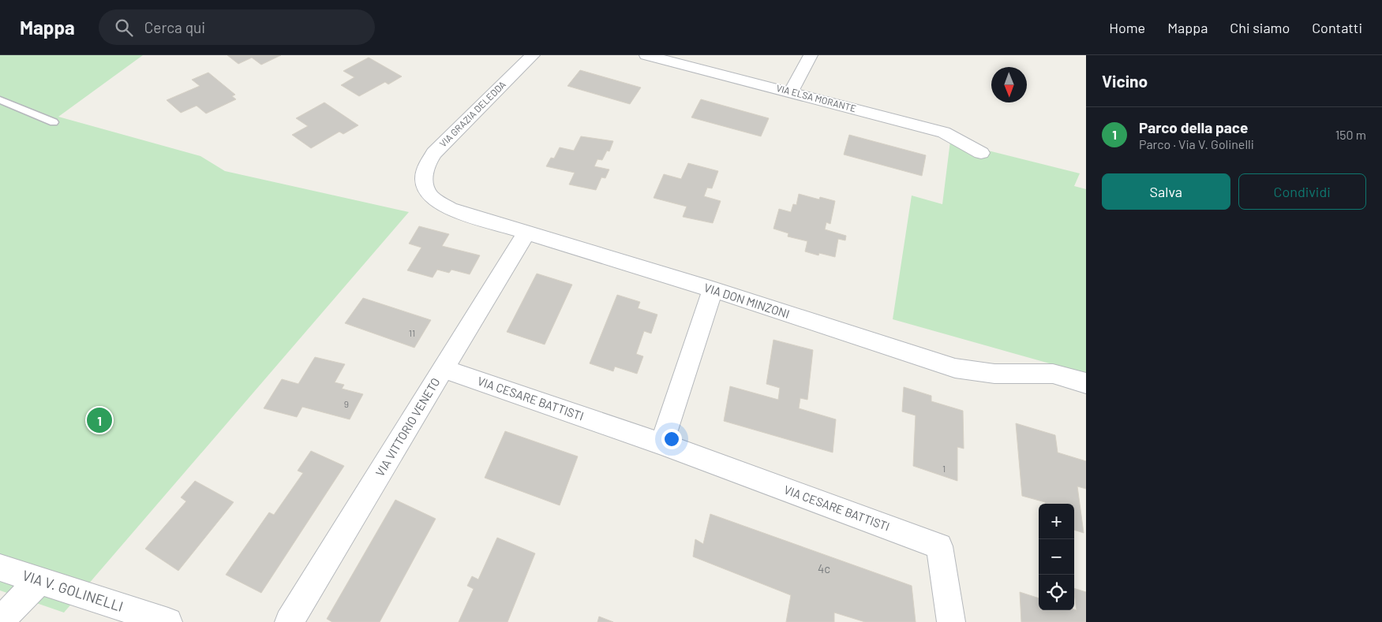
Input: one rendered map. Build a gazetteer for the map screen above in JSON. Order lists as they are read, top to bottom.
{
  "streets": {
    "street": [
      "VIA ELSA MORANTE",
      "VIA GRAZIA DELEDDA",
      "VIA DON MINZONI",
      "VIA CESARE BATTISTI",
      "VIA VITTORIO VENETO",
      "VIA V. GOLINELLI"
    ]
  },
  "crossings": [
    ["VIA GRAZIA DELEDDA", "VIA DON MINZONI"],
    ["VIA DON MINZONI", "VIA VITTORIO VENETO"],
    ["VIA CESARE BATTISTI", "VIA VITTORIO VENETO"]
  ],
  "house_numbers": [
    "11",
    "9",
    "1",
    "4c"
  ],
  "north": "bottom",
  "page": {
    "header": "Mappa",
    "search": "Cerca qui",
    "nav": [
      "Home",
      "Mappa",
      "Chi siamo",
      "Contatti"
    ],
    "heading": "Vicino",
    "list": [
      {
        "mark": "1",
        "name": "Parco della pace",
        "note": "Parco · Via V. Golinelli",
        "value": "150 m"
      }
    ],
    "buttons": ["Salva", "Condividi"],
    "pins": "1",
    "map_buttons": ["+", "−"]
  }
}
